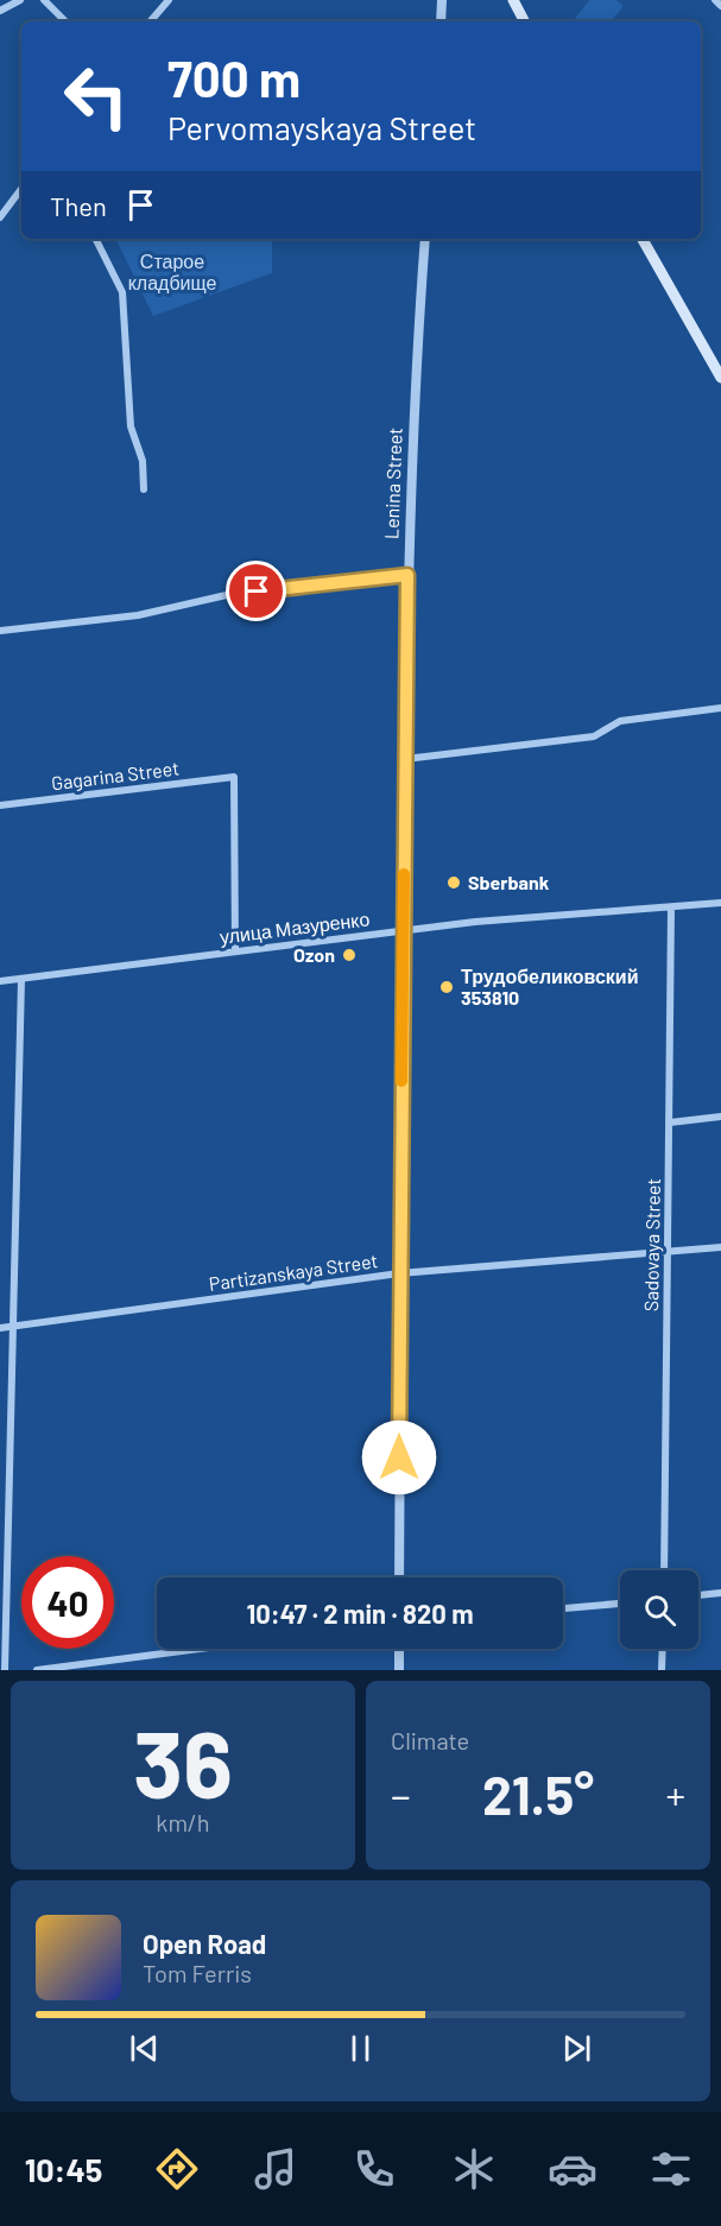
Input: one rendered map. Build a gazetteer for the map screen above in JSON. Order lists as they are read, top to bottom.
{
  "streets": {
    "street": [
      "Lenina Street",
      "Gagarina Street",
      "улица Мазуренко",
      "Sadovaya Street",
      "Partizanskaya Street"
    ]
  },
  "crossings": [
    ["Lenina Street", "улица Мазуренко"],
    ["Lenina Street", "Partizanskaya Street"],
    ["Gagarina Street", "улица Мазуренко"],
    ["улица Мазуренко", "Sadovaya Street"],
    ["Sadovaya Street", "Partizanskaya Street"]
  ],
  "parks": ["Старое кладбище"],
  "places": ["Sberbank", "Ozon", "Трудобеликовский 353810"],
  "page": {
    "turn": ["700 m", "Pervomayskaya Street"],
    "then": "Then",
    "limit": "40",
    "trip": "10:47 · 2 min · 820 m",
    "tile": [
      ["36", "km/h"],
      "Climate"
    ],
    "heat": ["−", "21.5°", "+"],
    "song": ["Open Road", "Tom Ferris"],
    "tabs": "10:45"
  }
}
